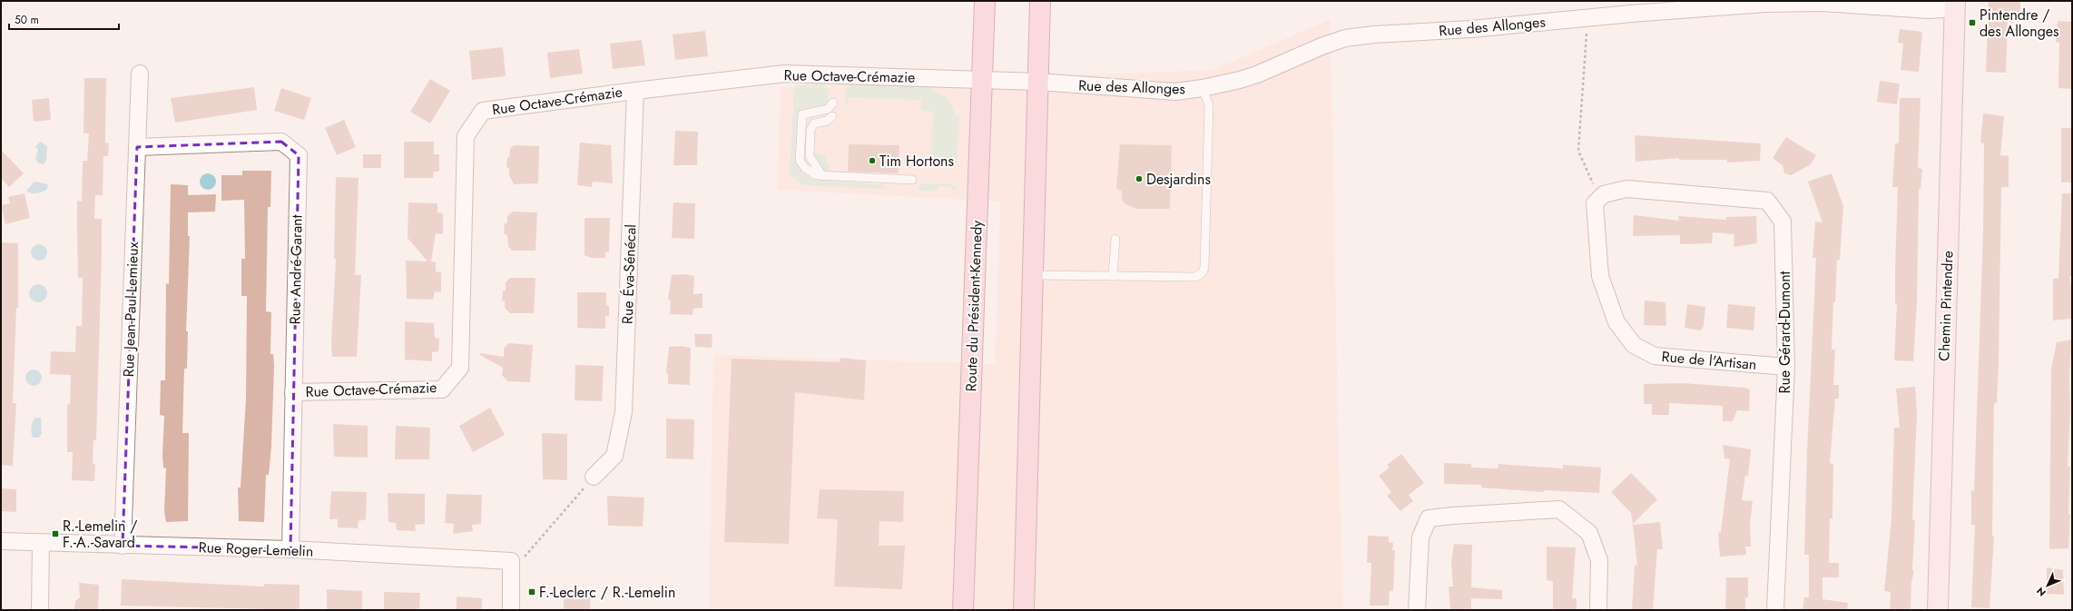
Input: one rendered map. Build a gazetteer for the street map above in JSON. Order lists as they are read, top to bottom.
{
  "streets": {
    "main road": ["Route du Président-Kennedy"],
    "street": [
      "Rue des Allonges",
      "Rue Octave-Crémazie",
      "Rue André-Garant",
      "Rue Éva-Sénécal",
      "Chemin Pintendre",
      "Rue Jean-Paul-Lemieux",
      "Rue Gérard-Dumont",
      "Rue de l'Artisan",
      "Rue Roger-Lemelin"
    ]
  },
  "crossings": [
    ["Rue des Allonges", "Rue Octave-Crémazie"],
    ["Rue des Allonges", "Chemin Pintendre"],
    ["Rue Octave-Crémazie", "Rue André-Garant"],
    ["Rue Octave-Crémazie", "Rue Éva-Sénécal"],
    ["Rue Octave-Crémazie", "Route du Président-Kennedy"],
    ["Rue André-Garant", "Rue Jean-Paul-Lemieux"],
    ["Rue André-Garant", "Rue Roger-Lemelin"],
    ["Rue Jean-Paul-Lemieux", "Rue Roger-Lemelin"],
    ["Rue Gérard-Dumont", "Rue de l'Artisan"]
  ],
  "places": {
    "transit": ["Pintendre / des Allonges", "R.-Lemelin / F.-A.-Savard", "F.-Leclerc / R.-Lemelin"],
    "other": ["Tim Hortons", "Desjardins"]
  },
  "scale_bar": "50 m",
  "north": "bottom left"
}
